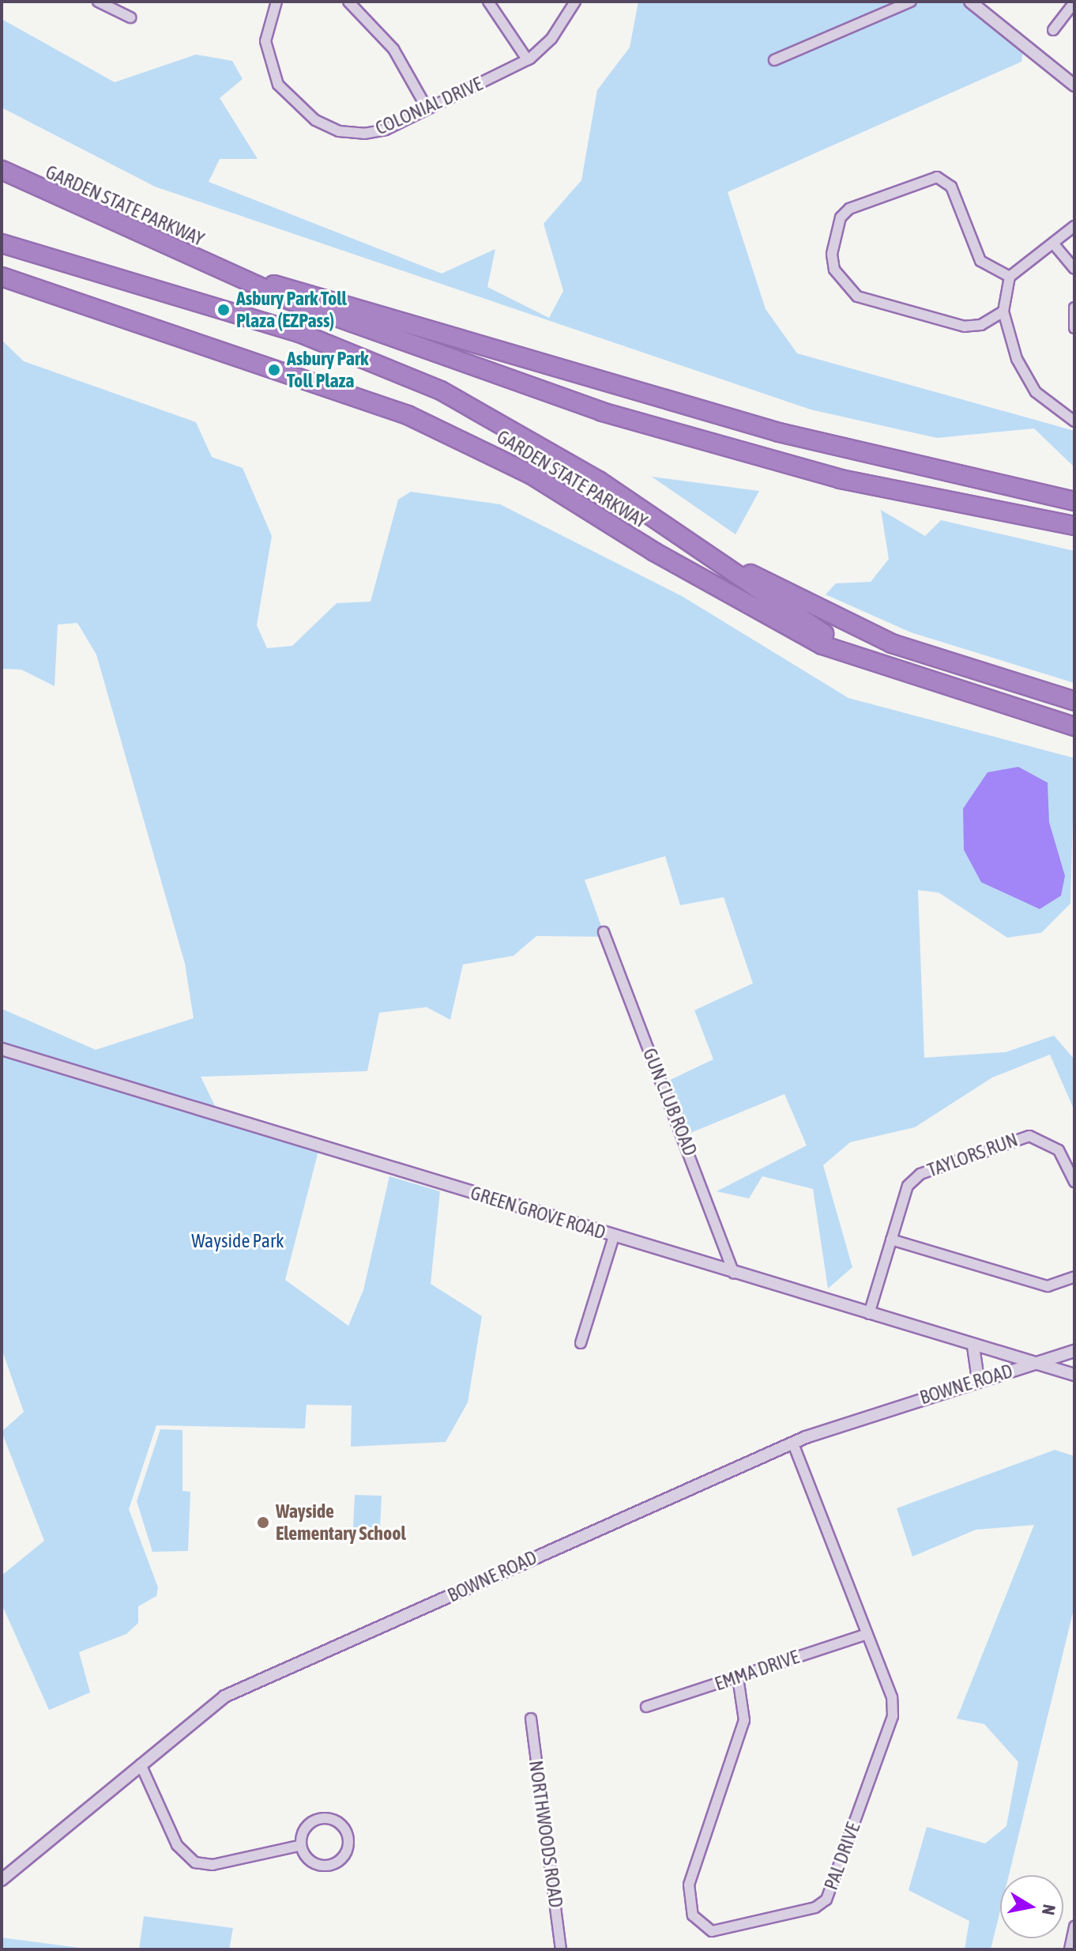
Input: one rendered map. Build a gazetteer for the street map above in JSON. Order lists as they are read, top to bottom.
{
  "streets": {
    "highway": ["GARDEN STATE PARKWAY"],
    "street": [
      "COLONIAL DRIVE",
      "GUN CLUB ROAD",
      "TAYLORS RUN",
      "GREEN GROVE ROAD",
      "BOWNE ROAD",
      "EMMA DRIVE",
      "NORTHWOODS ROAD",
      "PAL DRIVE"
    ]
  },
  "crossings": [
    ["GUN CLUB ROAD", "GREEN GROVE ROAD"],
    ["TAYLORS RUN", "GREEN GROVE ROAD"],
    ["GREEN GROVE ROAD", "BOWNE ROAD"],
    ["BOWNE ROAD", "PAL DRIVE"],
    ["EMMA DRIVE", "PAL DRIVE"]
  ],
  "parks": ["Wayside Park"],
  "places": ["Asbury Park Toll Plaza (EZPass)", "Asbury Park Toll Plaza", "Wayside Elementary School"],
  "north": "right"
}
